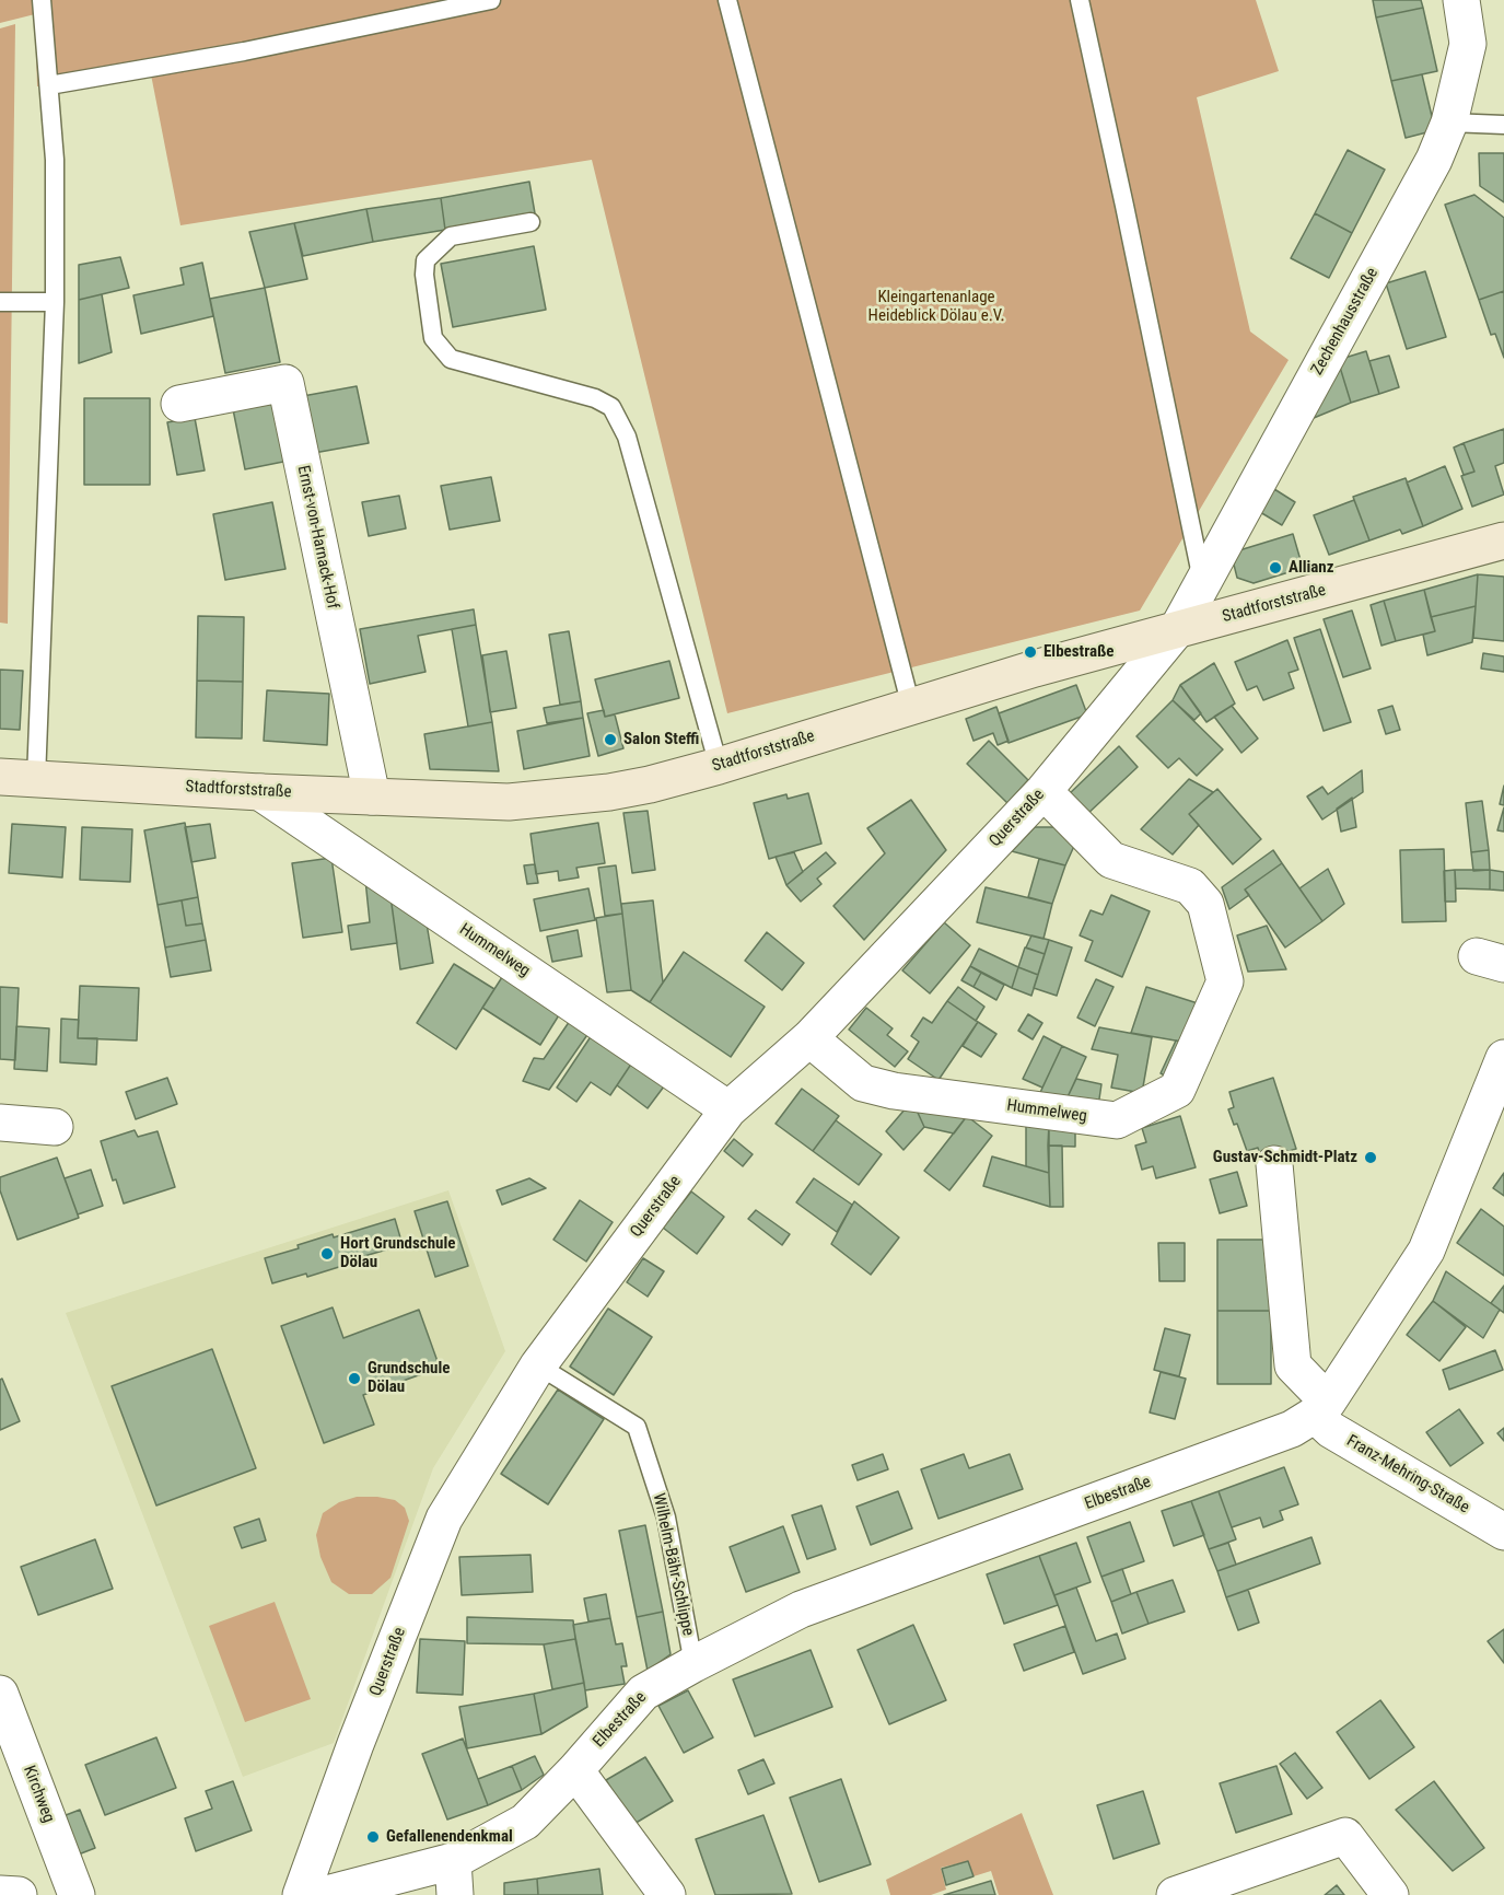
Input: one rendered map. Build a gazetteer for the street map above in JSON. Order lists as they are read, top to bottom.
{
  "streets": {
    "main road": ["Stadtforststraße"],
    "street": [
      "Zechenhausstraße",
      "Ernst-von-Harnack-Hof",
      "Querstraße",
      "Hummelweg",
      "Franz-Mehring-Straße",
      "Elbestraße",
      "Kirchweg"
    ],
    "lane": ["Wilhelm-Bähr-Schlippe"]
  },
  "crossings": [
    ["Zechenhausstraße", "Stadtforststraße"],
    ["Zechenhausstraße", "Querstraße"],
    ["Ernst-von-Harnack-Hof", "Stadtforststraße"],
    ["Stadtforststraße", "Querstraße"],
    ["Stadtforststraße", "Hummelweg"],
    ["Querstraße", "Hummelweg"],
    ["Querstraße", "Wilhelm-Bähr-Schlippe"],
    ["Franz-Mehring-Straße", "Elbestraße"],
    ["Elbestraße", "Wilhelm-Bähr-Schlippe"]
  ],
  "parks": ["Kleingartenanlage Heideblick Dölau e.V."],
  "places": [
    "Allianz",
    "Elbestraße",
    "Salon Steffi",
    "Gustav-Schmidt-Platz",
    "Hort Grundschule Dölau",
    "Grundschule Dölau",
    "Gefallenendenkmal"
  ]
}
